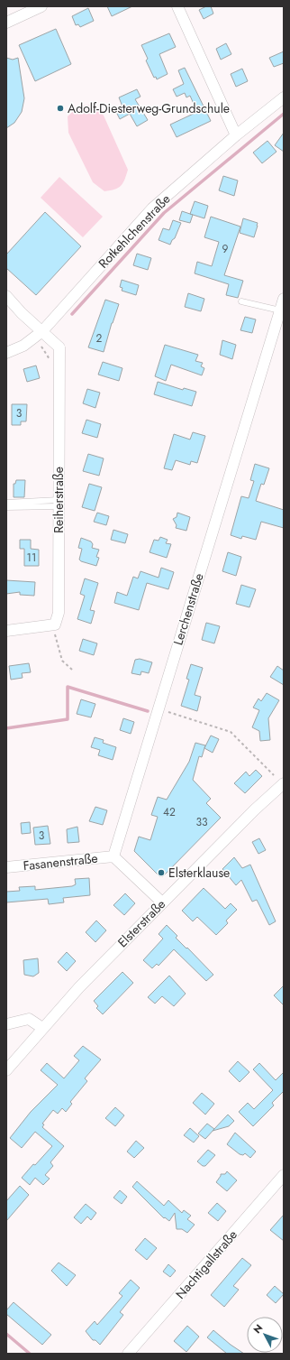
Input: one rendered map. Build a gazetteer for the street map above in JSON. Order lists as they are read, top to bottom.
{
  "streets": {
    "street": [
      "Rotkehlchenstraße",
      "Reiherstraße",
      "Lerchenstraße",
      "Fasanenstraße",
      "Elsterstraße",
      "Nachtigallstraße"
    ]
  },
  "crossings": [
    ["Rotkehlchenstraße", "Reiherstraße"],
    ["Lerchenstraße", "Fasanenstraße"]
  ],
  "places": ["Adolf-Diesterweg-Grundschule", "Elsterklause"],
  "house_numbers": [
    "9",
    "2",
    "3",
    "11",
    "42",
    "33",
    "3"
  ],
  "north": "top left"
}
